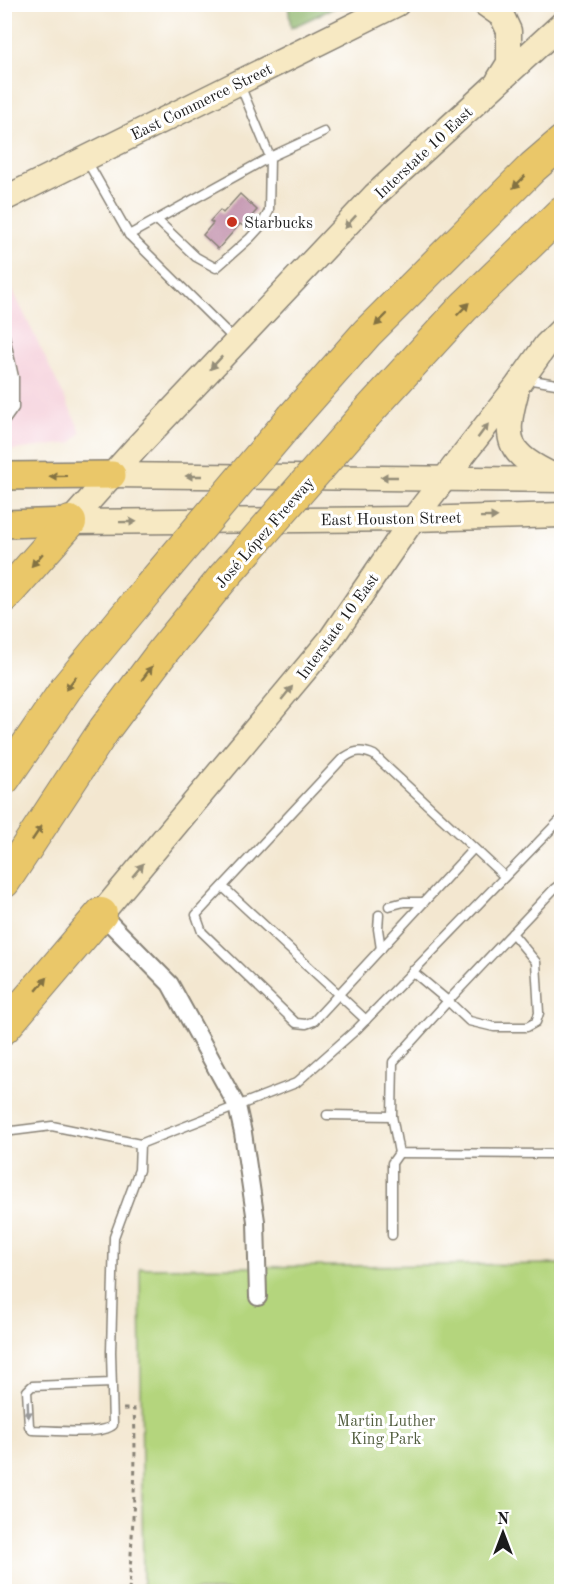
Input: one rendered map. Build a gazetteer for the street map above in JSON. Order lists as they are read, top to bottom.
{
  "streets": {
    "highway": ["José López Freeway"],
    "main road": ["East Commerce Street", "Interstate 10 East", "East Houston Street"]
  },
  "crossings": [
    ["Interstate 10 East", "East Houston Street"]
  ],
  "parks": ["Martin Luther King Park"],
  "places": ["Starbucks"],
  "north": "top"
}
